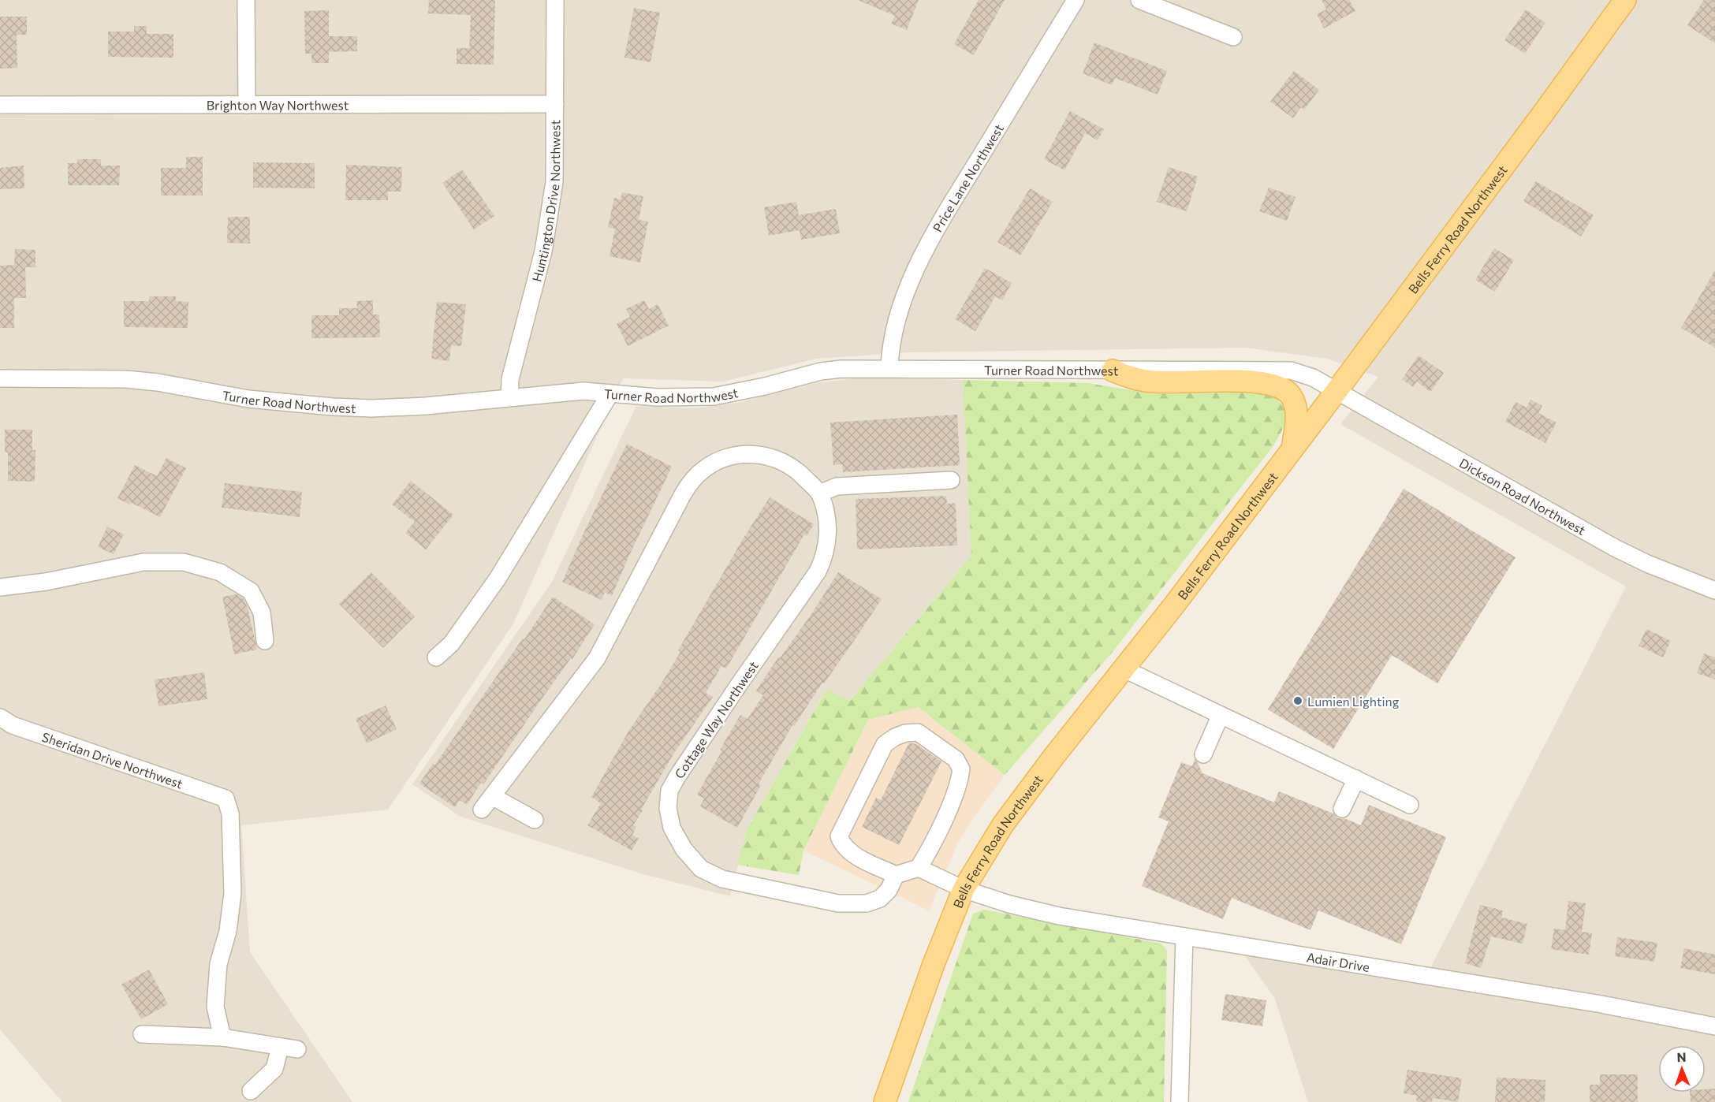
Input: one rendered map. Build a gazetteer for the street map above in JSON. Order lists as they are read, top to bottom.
{
  "streets": {
    "main road": ["Bells Ferry Road Northwest"],
    "street": [
      "Brighton Way Northwest",
      "Price Lane Northwest",
      "Huntington Drive Northwest",
      "Turner Road Northwest",
      "Dickson Road Northwest",
      "Cottage Way Northwest",
      "Sheridan Drive Northwest",
      "Adair Drive"
    ]
  },
  "crossings": [
    ["Brighton Way Northwest", "Huntington Drive Northwest"],
    ["Price Lane Northwest", "Turner Road Northwest"],
    ["Huntington Drive Northwest", "Turner Road Northwest"],
    ["Bells Ferry Road Northwest", "Turner Road Northwest"],
    ["Bells Ferry Road Northwest", "Dickson Road Northwest"],
    ["Bells Ferry Road Northwest", "Adair Drive"],
    ["Turner Road Northwest", "Dickson Road Northwest"]
  ],
  "places": ["Lumien Lighting"],
  "north": "top"
}
